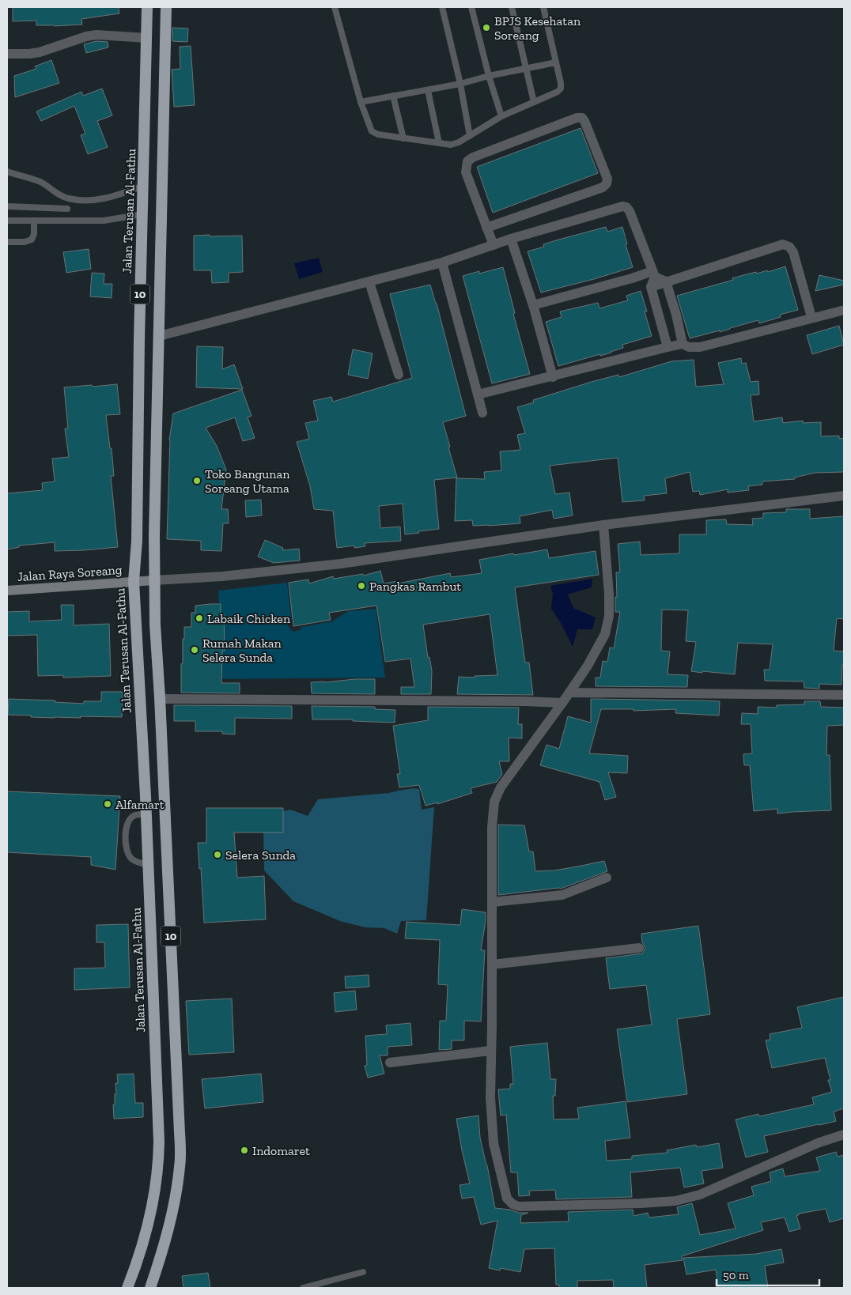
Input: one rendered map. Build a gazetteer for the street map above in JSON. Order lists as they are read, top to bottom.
{
  "streets": {
    "highway": ["Jalan Terusan Al-Fathu", "10"],
    "main road": ["Jalan Raya Soreang"]
  },
  "crossings": [
    ["Jalan Terusan Al-Fathu", "Jalan Raya Soreang"],
    ["10", "Jalan Raya Soreang"]
  ],
  "places": [
    "BPJS Kesehatan Soreang",
    "Toko Bangunan Soreang Utama",
    "Pangkas Rambut",
    "Labaik Chicken",
    "Rumah Makan Selera Sunda",
    "Alfamart",
    "Selera Sunda",
    "Indomaret"
  ],
  "scale_bar": "50 m"
}
